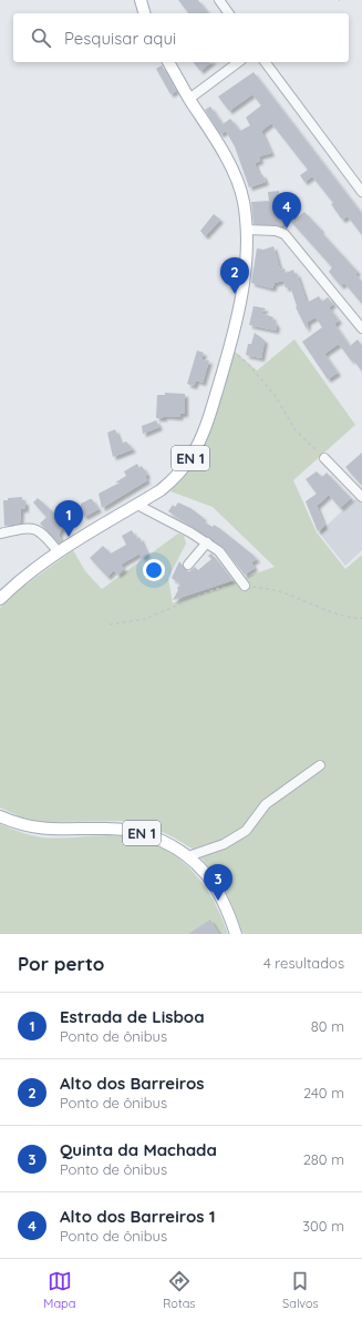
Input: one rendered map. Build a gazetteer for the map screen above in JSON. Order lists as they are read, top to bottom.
{
  "streets": {
    "main road": ["EN 1"]
  },
  "page": {
    "search": "Pesquisar aqui",
    "pins": [
      "4",
      "2",
      "1",
      "3"
    ],
    "heading": ["Por perto", "4 resultados"],
    "list": [
      {
        "mark": "1",
        "name": "Estrada de Lisboa",
        "note": "Ponto de ônibus",
        "value": "80 m"
      },
      {
        "mark": "2",
        "name": "Alto dos Barreiros",
        "note": "Ponto de ônibus",
        "value": "240 m"
      },
      {
        "mark": "3",
        "name": "Quinta da Machada",
        "note": "Ponto de ônibus",
        "value": "280 m"
      },
      {
        "mark": "4",
        "name": "Alto dos Barreiros 1",
        "note": "Ponto de ônibus",
        "value": "300 m"
      }
    ],
    "nav": ["Mapa", "Rotas", "Salvos"]
  }
}
